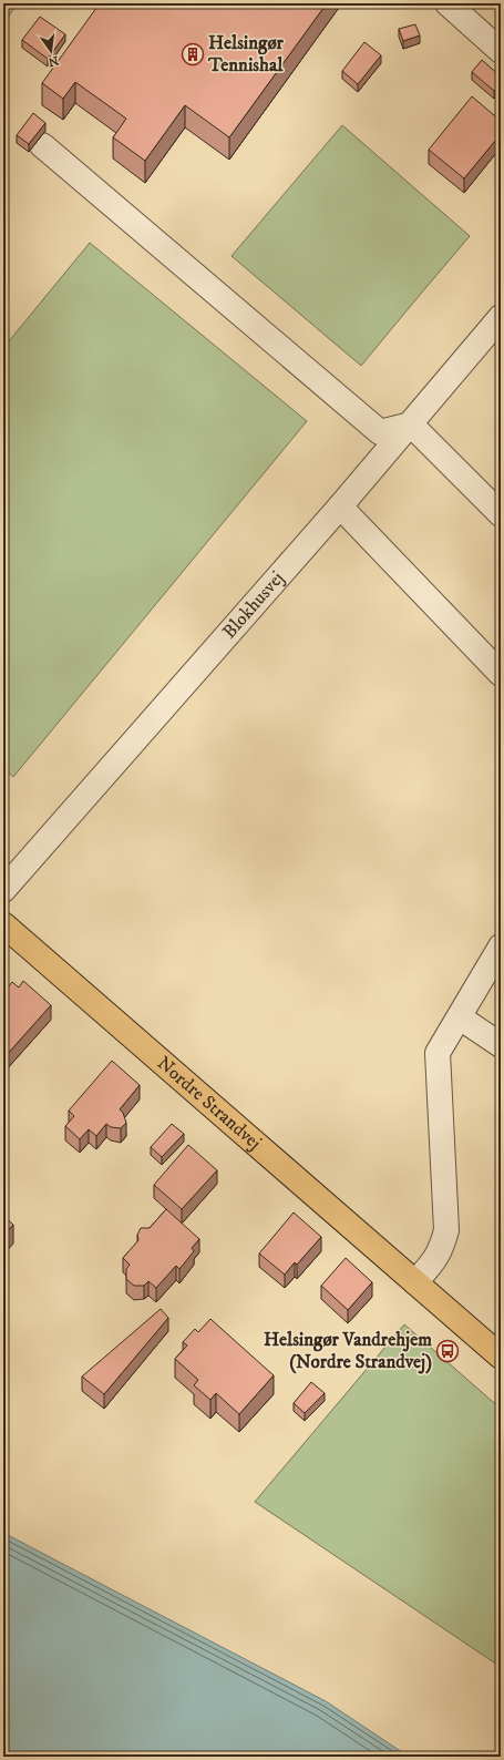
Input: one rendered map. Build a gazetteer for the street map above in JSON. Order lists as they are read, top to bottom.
{
  "streets": {
    "main road": ["Nordre Strandvej"],
    "street": ["Blokhusvej"]
  },
  "places": {
    "building": ["Helsingør Tennishal"],
    "bus stop": ["Helsingør Vandrehjem (Nordre Strandvej)"]
  },
  "north": "bottom"
}
